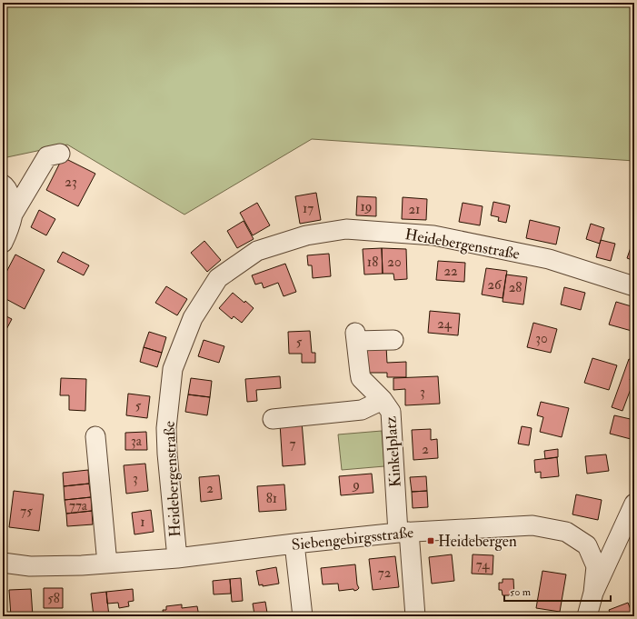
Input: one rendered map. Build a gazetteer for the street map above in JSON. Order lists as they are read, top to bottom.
{
  "streets": {
    "street": ["Heidebergenstraße", "Kinkelplatz", "Siebengebirgsstraße"]
  },
  "crossings": [
    ["Heidebergenstraße", "Siebengebirgsstraße"],
    ["Kinkelplatz", "Siebengebirgsstraße"]
  ],
  "places": {
    "transit": ["Heidebergen"]
  },
  "house_numbers": [
    "23",
    "19",
    "17",
    "21",
    "18",
    "20",
    "22",
    "26",
    "28",
    "24",
    "30",
    "5",
    "3",
    "5",
    "3a",
    "7",
    "2",
    "3",
    "9",
    "2",
    "81",
    "77a",
    "75",
    "1",
    "74",
    "72",
    "58"
  ],
  "scale_bar": "50 m"
}
